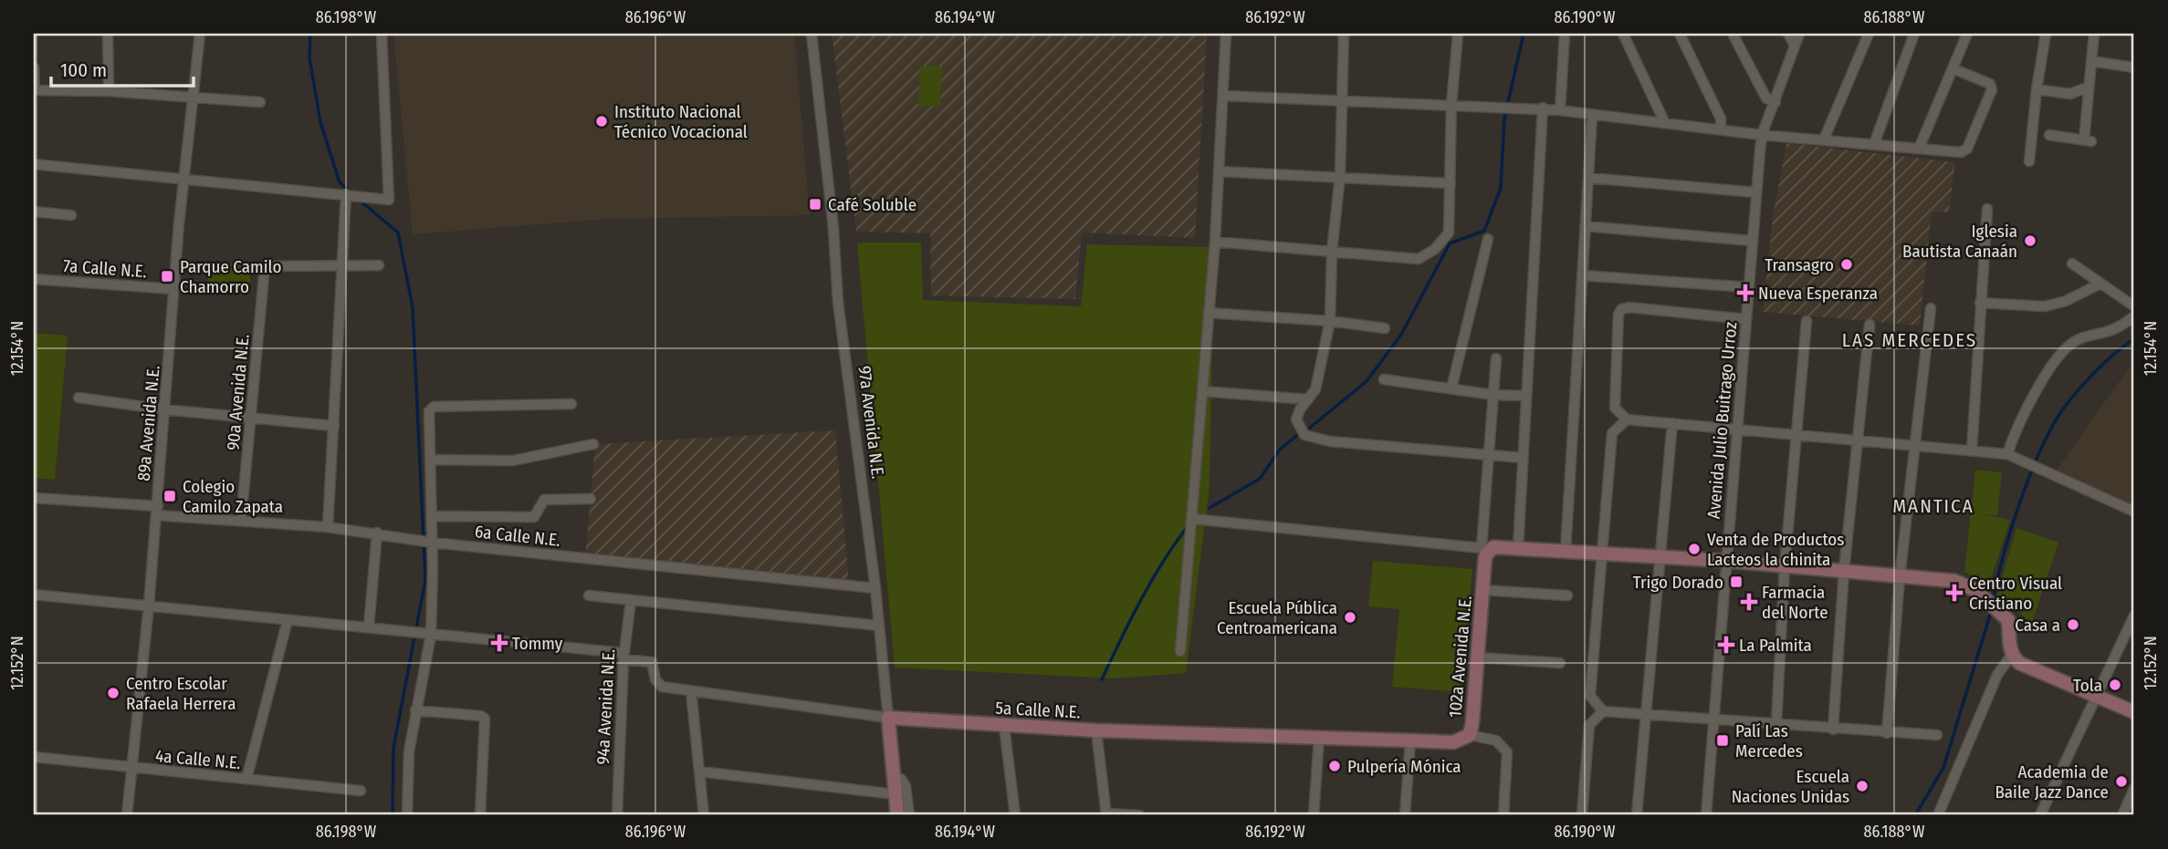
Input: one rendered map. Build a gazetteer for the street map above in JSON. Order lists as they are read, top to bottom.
{
  "streets": {
    "street": [
      "7a Calle N.E.",
      "90a Avenida N.E.",
      "Avenida Julio Buitrago Urroz",
      "97a Avenida N.E.",
      "89a Avenida N.E.",
      "6a Calle N.E.",
      "102a Avenida N.E.",
      "94a Avenida N.E.",
      "5a Calle N.E.",
      "4a Calle N.E."
    ]
  },
  "crossings": [
    ["7a Calle N.E.", "89a Avenida N.E."],
    ["90a Avenida N.E.", "6a Calle N.E."],
    ["97a Avenida N.E.", "6a Calle N.E."],
    ["97a Avenida N.E.", "5a Calle N.E."],
    ["89a Avenida N.E.", "6a Calle N.E."],
    ["89a Avenida N.E.", "4a Calle N.E."],
    ["102a Avenida N.E.", "5a Calle N.E."],
    ["94a Avenida N.E.", "5a Calle N.E."]
  ],
  "districts": ["LAS MERCEDES", "MANTICA"],
  "places": {
    "other": [
      "Instituto Nacional Técnico Vocacional",
      "Iglesia Bautista Canaán",
      "Transagro",
      "Venta de Productos Lacteos la chinita",
      "Escuela Pública Centroamericana",
      "Casa a",
      "Tola",
      "Centro Escolar Rafaela Herrera",
      "Pulpería Mónica",
      "Academia de Baile Jazz Dance",
      "Escuela Naciones Unidas"
    ],
    "transit": [
      "Café Soluble",
      "Parque Camilo Chamorro",
      "Colegio Camilo Zapata",
      "Trigo Dorado",
      "Palí Las Mercedes"
    ],
    "health": [
      "Nueva Esperanza",
      "Centro Visual Cristiano",
      "Farmacia del Norte",
      "Tommy",
      "La Palmita"
    ]
  },
  "scale_bar": "100 m",
  "coordinates": [
    "86.198°W",
    "86.196°W",
    "86.194°W",
    "86.192°W",
    "86.190°W",
    "86.188°W",
    "12.154°N",
    "12.152°N"
  ]
}
